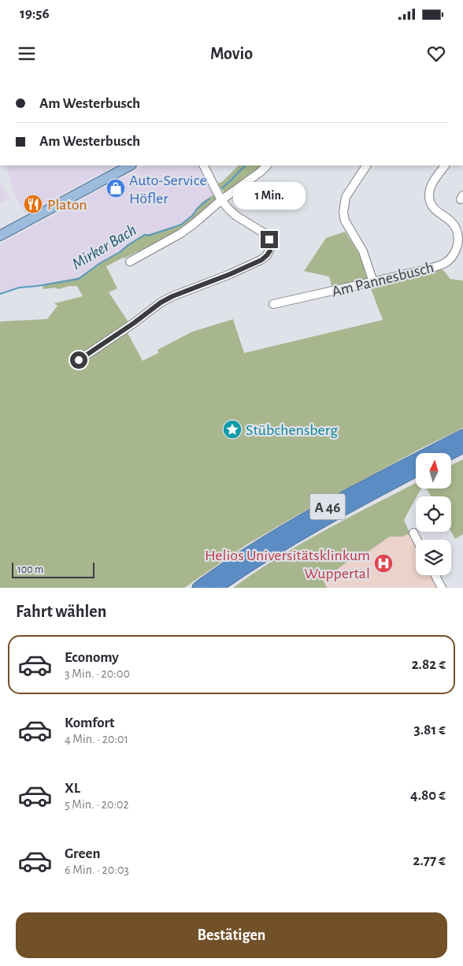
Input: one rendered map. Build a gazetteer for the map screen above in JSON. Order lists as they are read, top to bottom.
{
  "streets": {
    "highway": ["A 46"],
    "street": ["Am Pannesbusch"]
  },
  "water": ["Mirker Bach"],
  "places": {
    "shop": ["Auto-Service Höfler"],
    "restaurant": ["Platon"],
    "place": ["Stübchensberg"],
    "hospital": ["Helios Universitätsklinkum Wuppertal"]
  },
  "scale_bar": "100 m",
  "north": "top",
  "page": {
    "status": "19:56",
    "header": "Movio",
    "banner": ["Am Westerbusch", "Am Westerbusch"],
    "bubble": "1 Min.",
    "scale": "100 m",
    "heading": "Fahrt wählen",
    "list": [
      {
        "name": "Economy",
        "note": "3 Min. · 20:00",
        "value": "2.82 €"
      },
      {
        "name": "Komfort",
        "note": "4 Min. · 20:01",
        "value": "3.81 €"
      },
      {
        "name": "XL",
        "note": "5 Min. · 20:02",
        "value": "4.80 €"
      },
      {
        "name": "Green",
        "note": "6 Min. · 20:03",
        "value": "2.77 €"
      }
    ],
    "buttons": "Bestätigen"
  }
}
